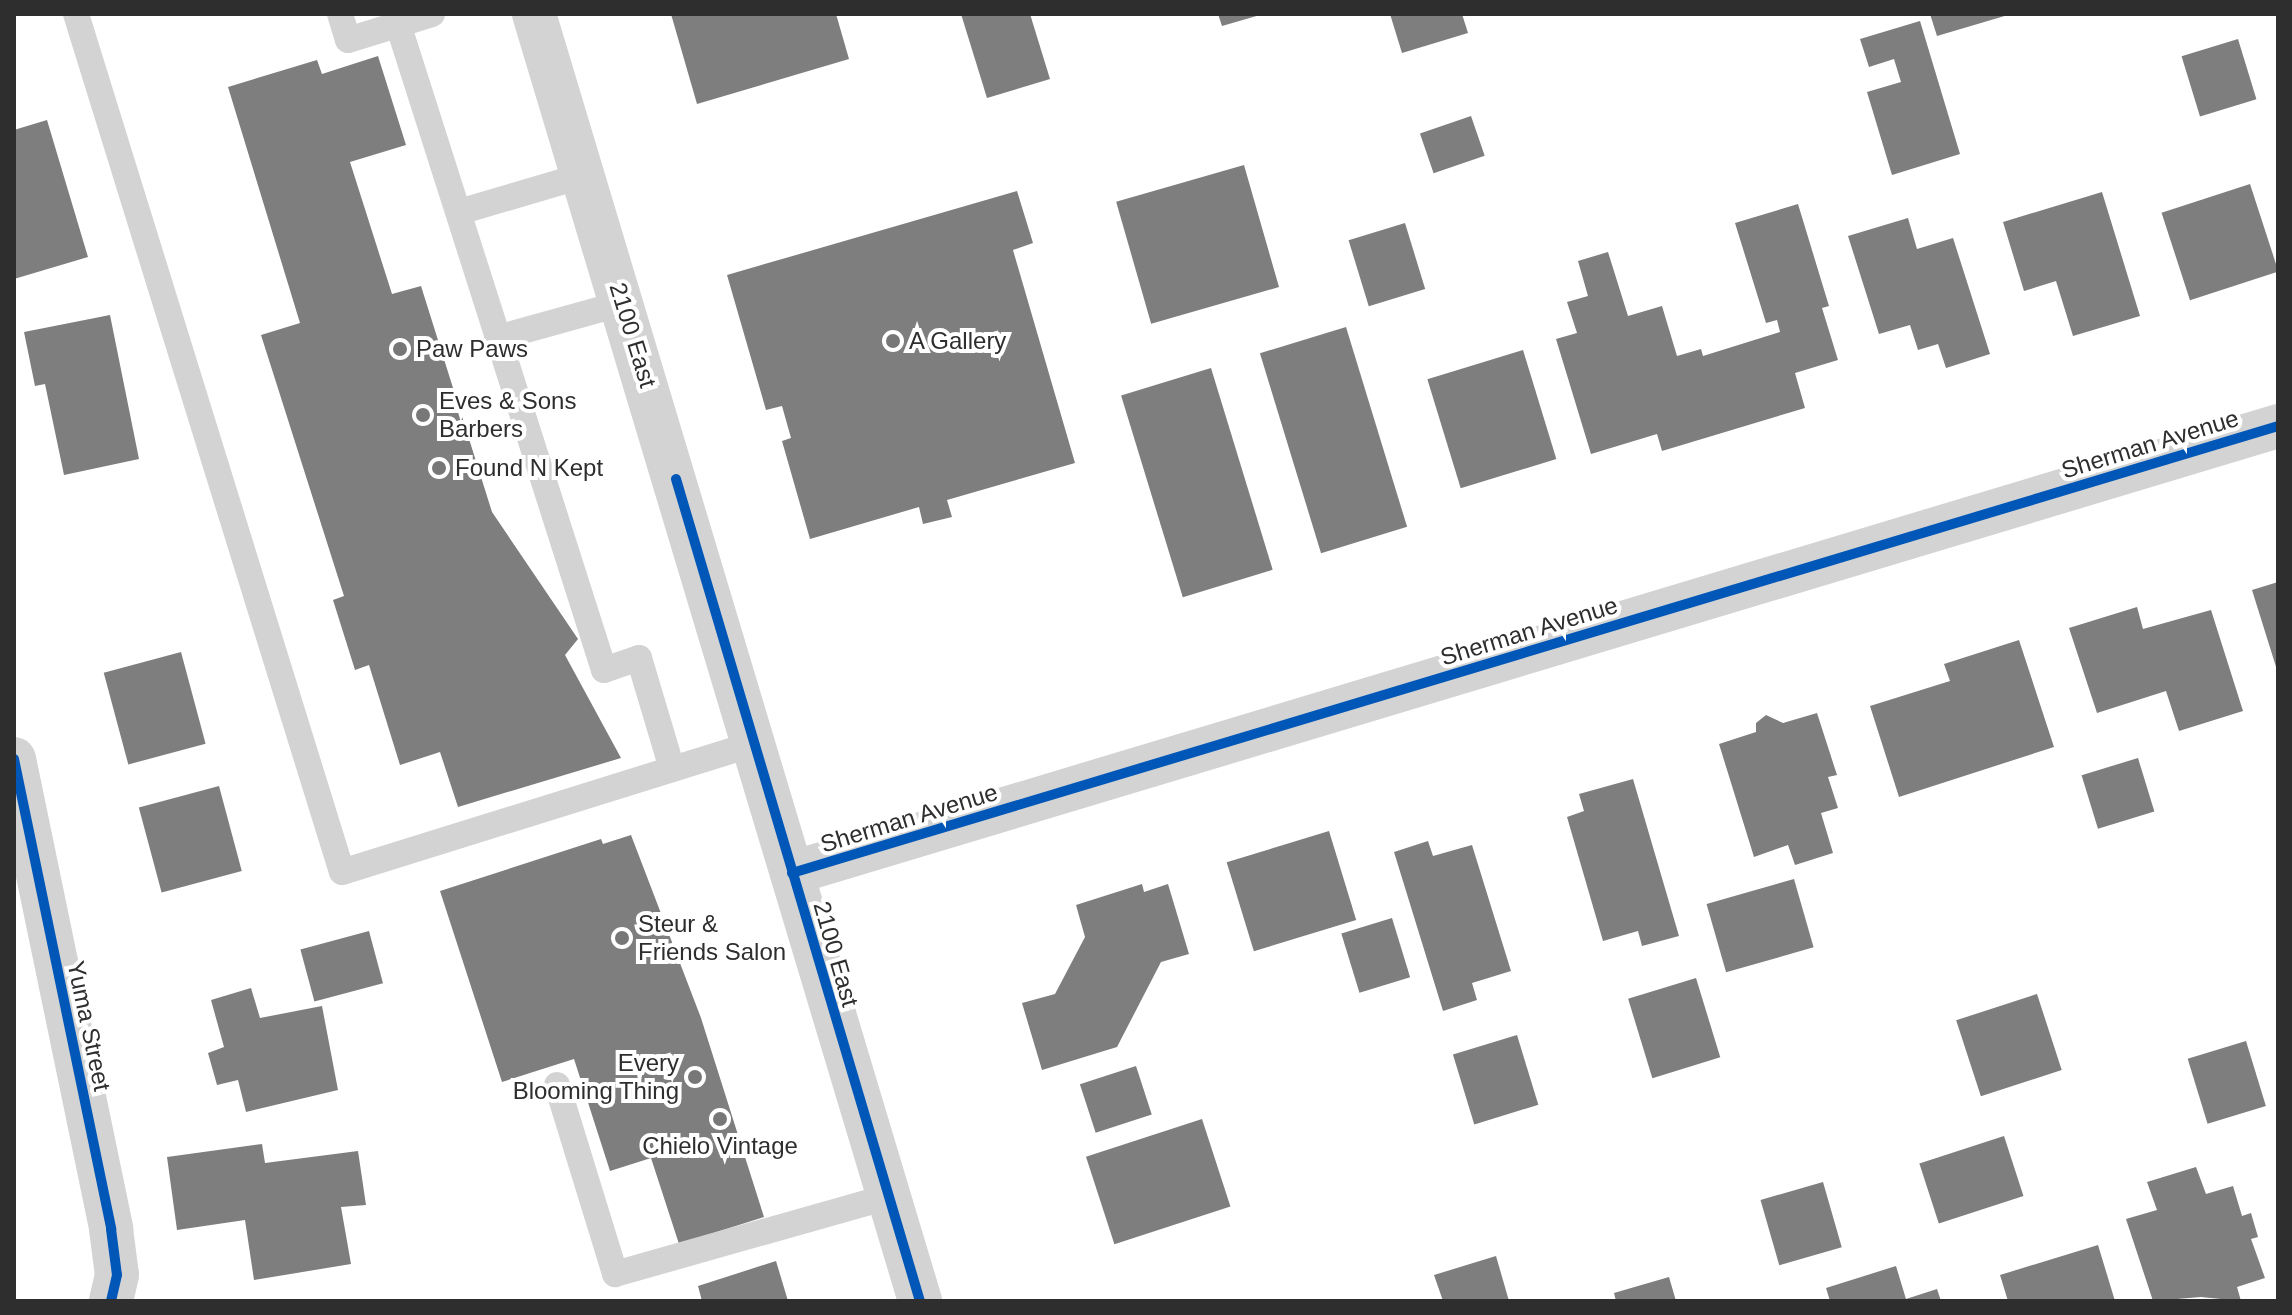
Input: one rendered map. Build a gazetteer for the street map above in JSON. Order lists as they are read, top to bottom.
{
  "streets": {
    "street": ["2100 East", "Sherman Avenue", "Yuma Street"]
  },
  "crossings": [
    ["2100 East", "Sherman Avenue"]
  ],
  "places": [
    "A Gallery",
    "Paw Paws",
    "Eves & Sons Barbers",
    "Found N Kept",
    "Steur & Friends Salon",
    "Every Blooming Thing",
    "Chielo Vintage"
  ]
}
